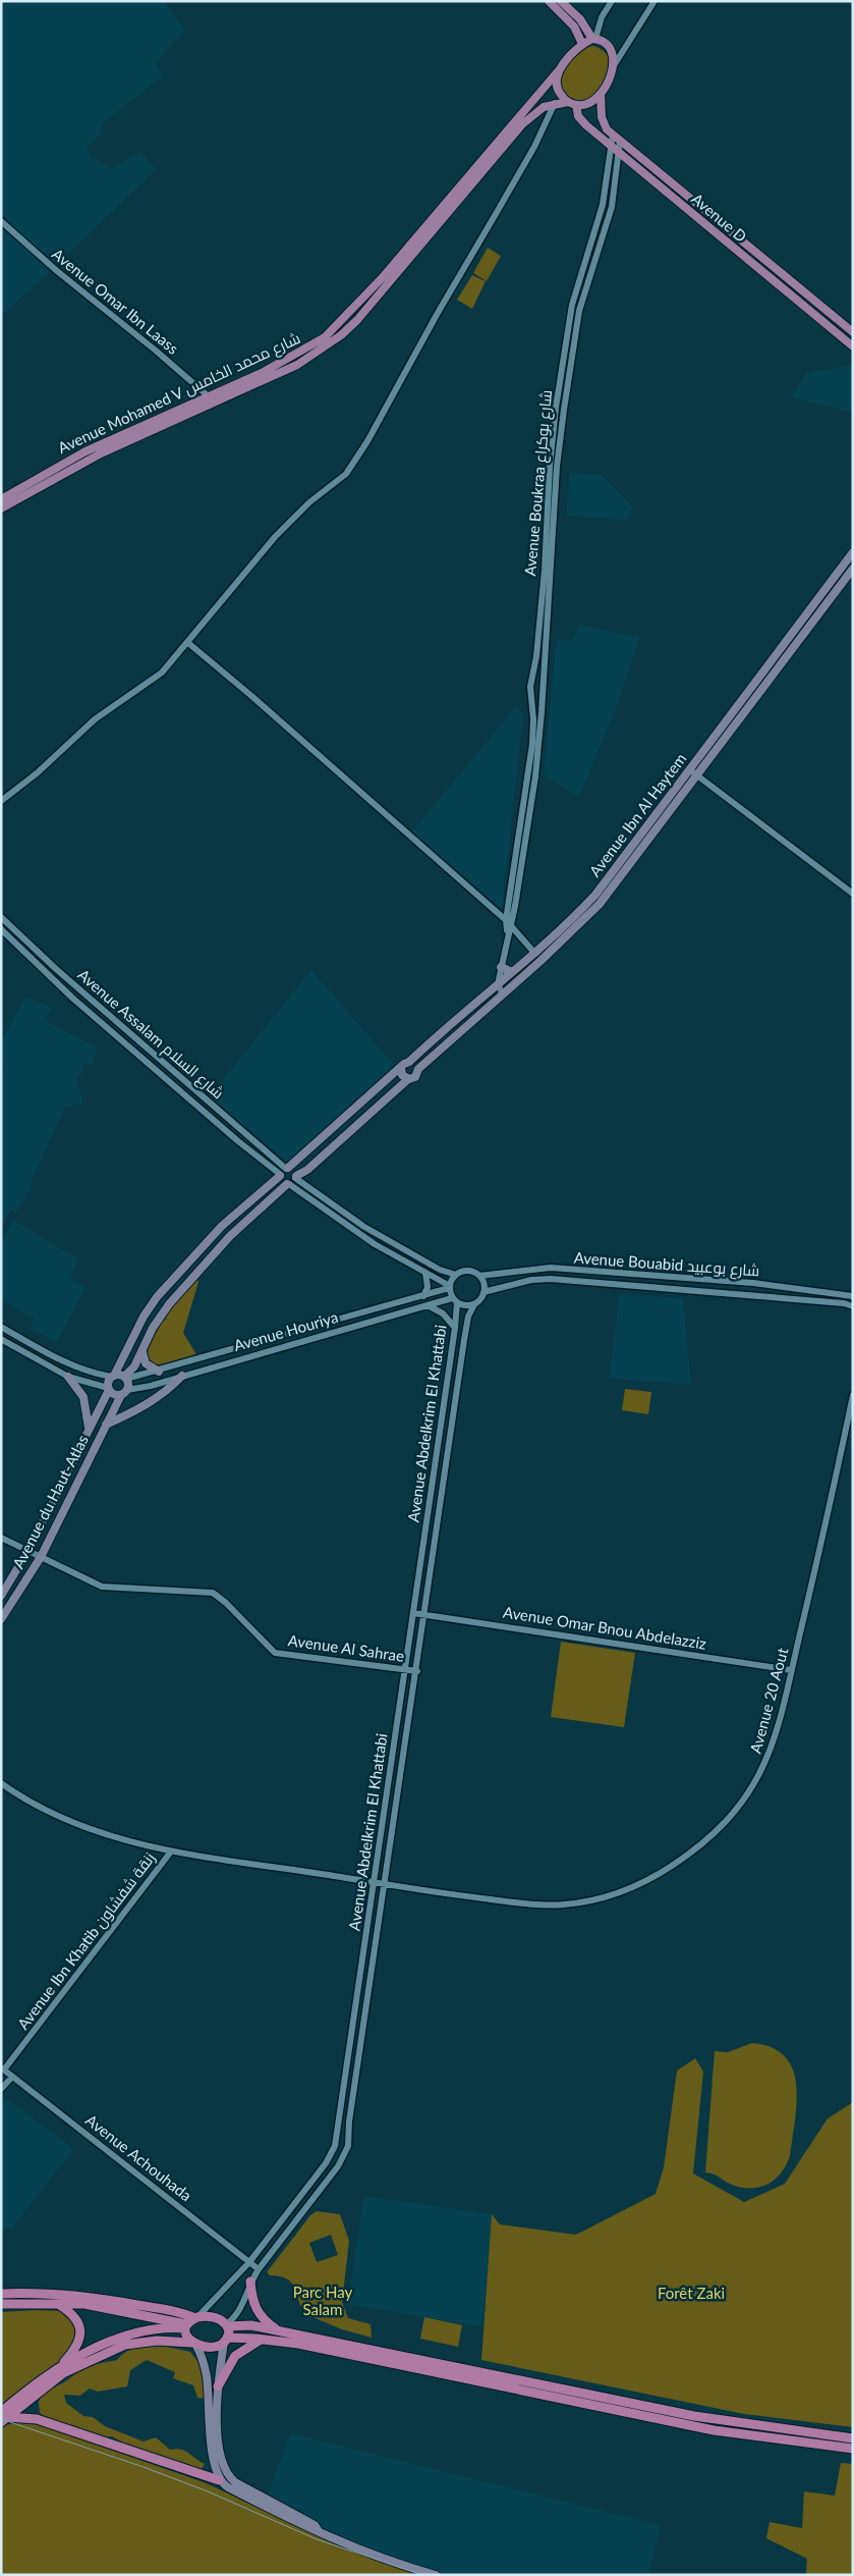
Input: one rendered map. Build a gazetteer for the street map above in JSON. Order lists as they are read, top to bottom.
{
  "streets": {
    "main road": [
      "Avenue D",
      "Avenue Mohamed V شارع محمد الخامس",
      "Avenue Ibn Al Haytem",
      "Avenue du Haut-Atlas"
    ],
    "street": [
      "Avenue Omar Ibn Laass",
      "Avenue Boukraa شارع بوكراع",
      "Avenue Assalam شارع السلام",
      "Avenue Bouabid شارع بوعبيد",
      "Avenue Houriya",
      "Avenue Abdelkrim El Khattabi",
      "Avenue Omar Bnou Abdelazziz",
      "Avenue Al Sahrae",
      "Avenue 20 Aout",
      "Avenue Ibn Khatib زنقة شفشاون",
      "Avenue Achouhada"
    ]
  },
  "crossings": [
    ["Avenue D", "Avenue Mohamed V شارع محمد الخامس"],
    ["Avenue D", "Avenue Boukraa شارع بوكراع"],
    ["Avenue Omar Ibn Laass", "Avenue Mohamed V شارع محمد الخامس"],
    ["Avenue Boukraa شارع بوكراع", "Avenue Ibn Al Haytem"],
    ["Avenue Bouabid شارع بوعبيد", "Avenue Houriya"],
    ["Avenue Bouabid شارع بوعبيد", "Avenue Abdelkrim El Khattabi"],
    ["Avenue Houriya", "Avenue Abdelkrim El Khattabi"],
    ["Avenue Houriya", "Avenue du Haut-Atlas"],
    ["Avenue Abdelkrim El Khattabi", "Avenue Omar Bnou Abdelazziz"],
    ["Avenue Abdelkrim El Khattabi", "Avenue Al Sahrae"],
    ["Avenue Abdelkrim El Khattabi", "Avenue 20 Aout"],
    ["Avenue Abdelkrim El Khattabi", "Avenue Achouhada"],
    ["Avenue du Haut-Atlas", "Avenue Al Sahrae"],
    ["Avenue Omar Bnou Abdelazziz", "Avenue 20 Aout"],
    ["Avenue 20 Aout", "Avenue Ibn Khatib زنقة شفشاون"],
    ["Avenue Ibn Khatib زنقة شفشاون", "Avenue Achouhada"]
  ],
  "parks": ["Parc Hay Salam", "Forêt Zaki"]
}
